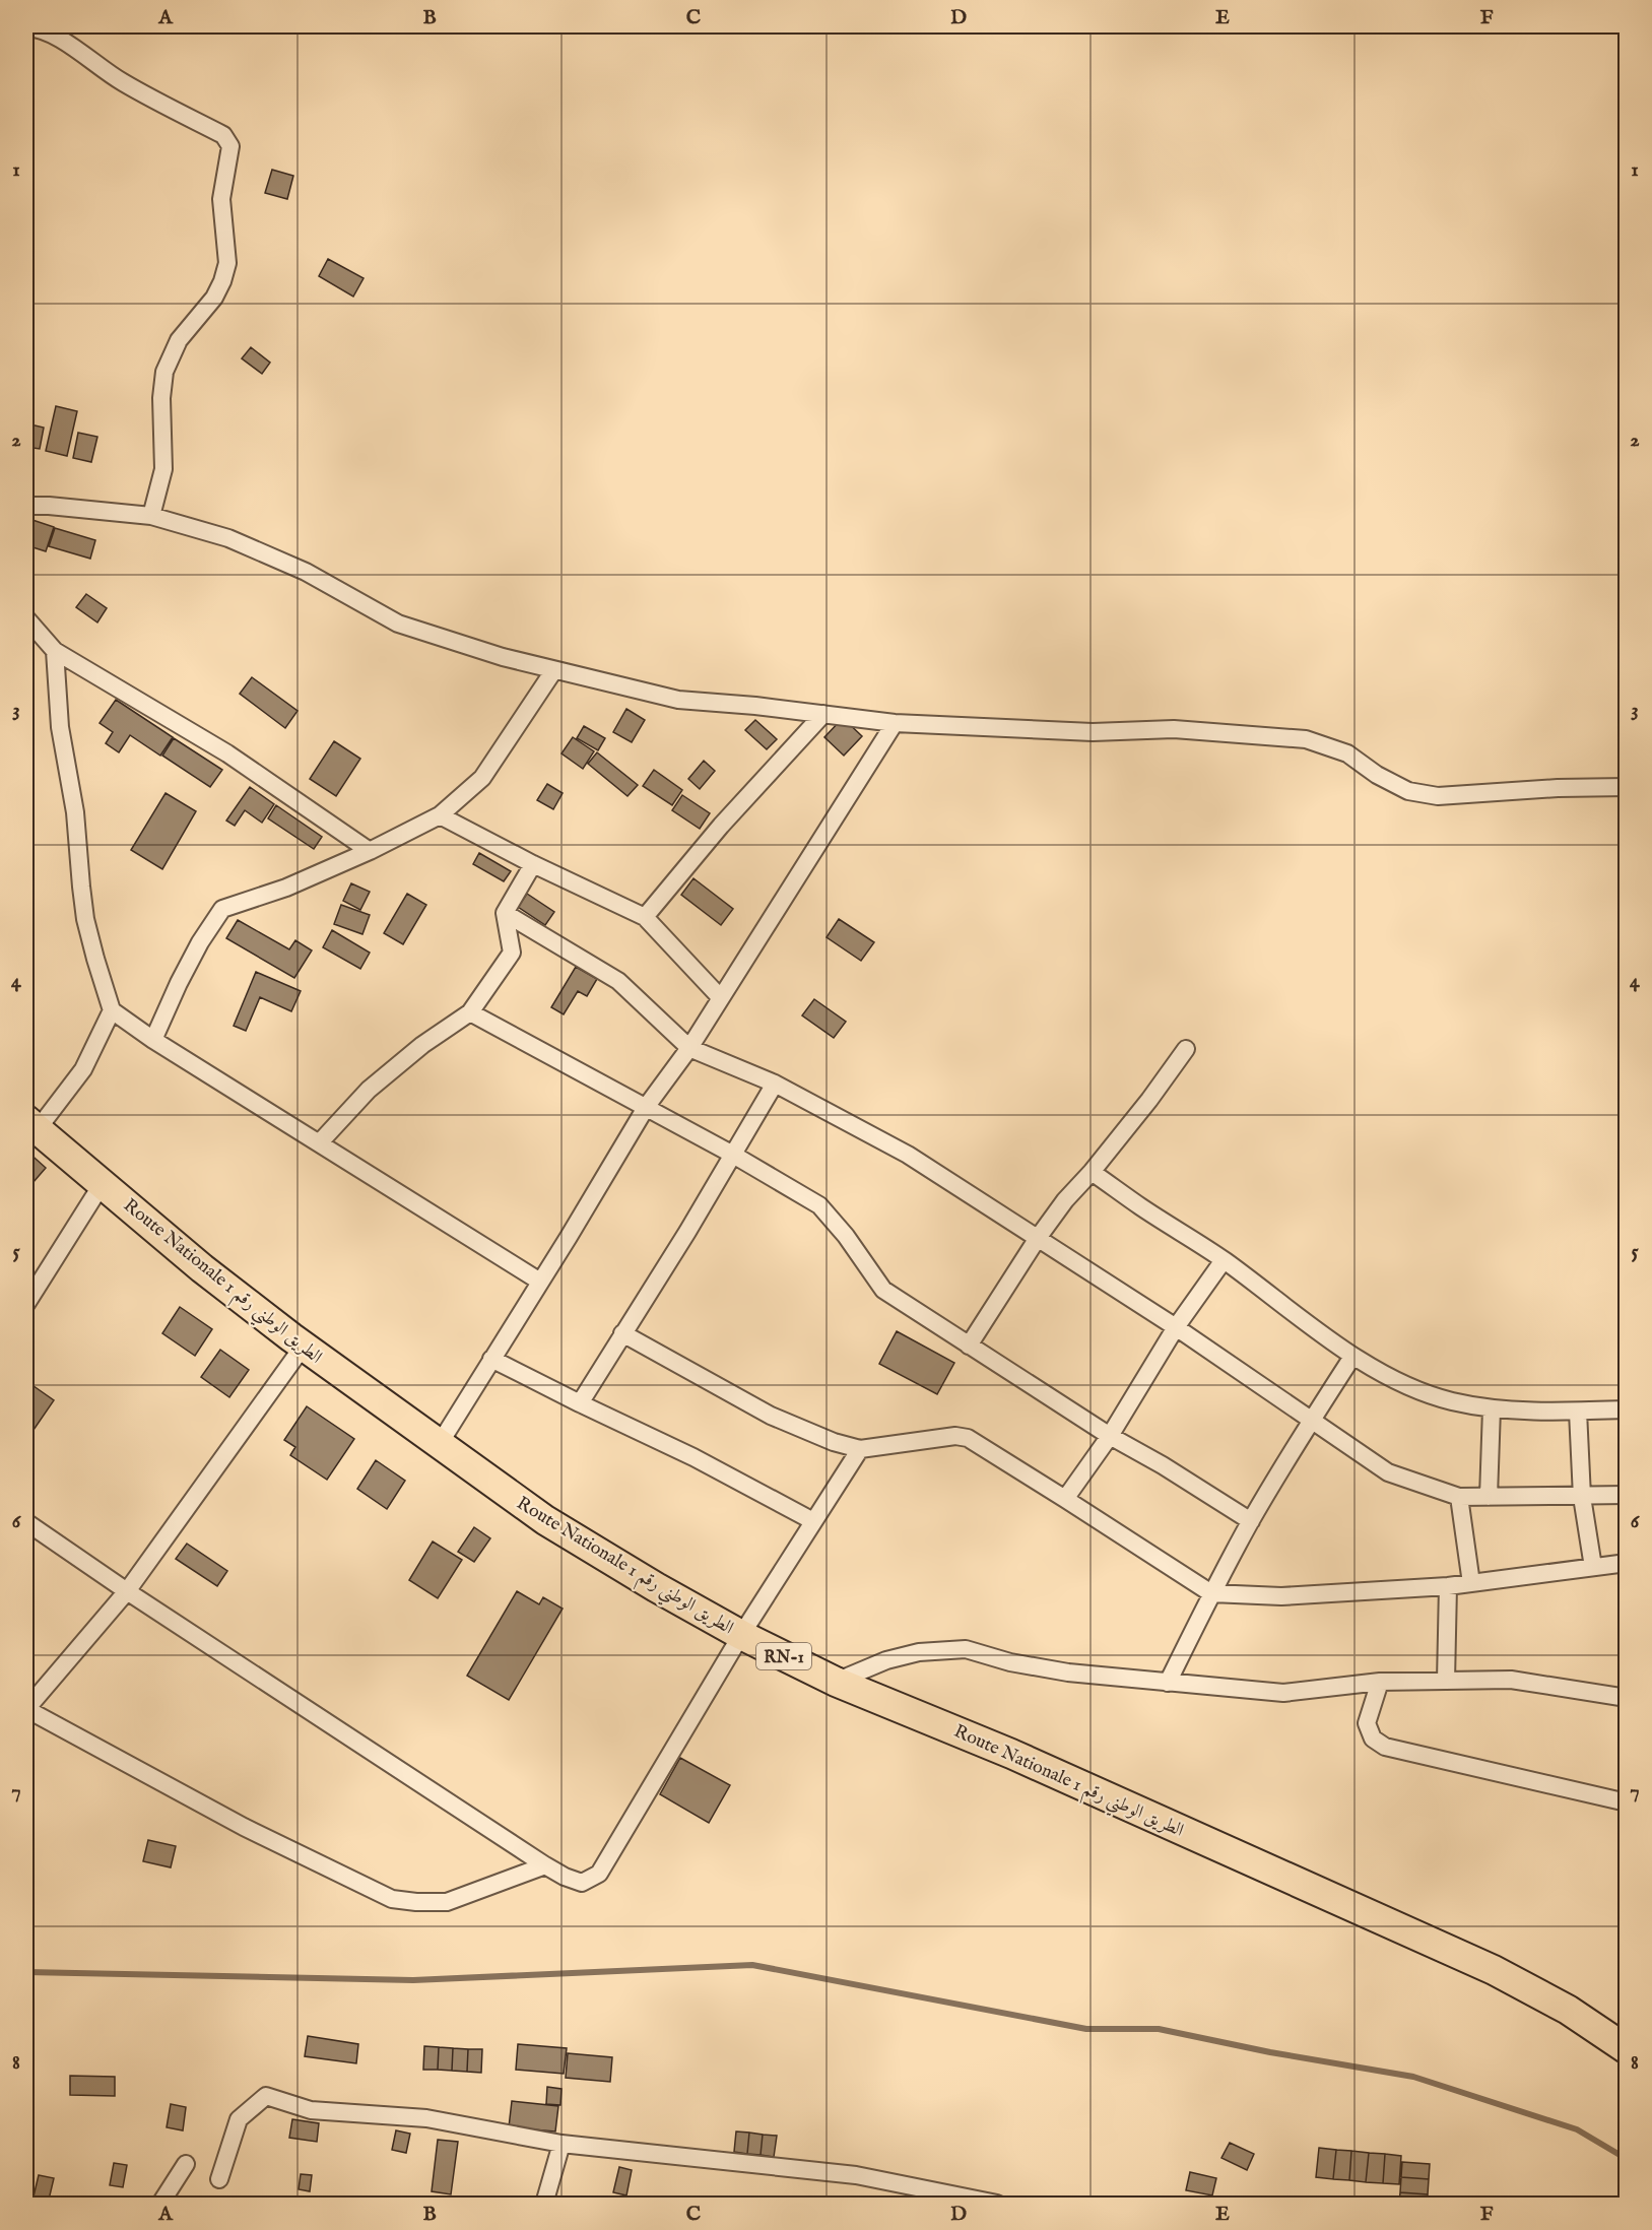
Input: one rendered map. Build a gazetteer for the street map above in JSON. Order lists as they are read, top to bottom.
{
  "streets": {
    "highway": ["Route Nationale الطريق الوطني رقم 1", "RN-1"]
  },
  "grid": {
    "columns": [
      "A",
      "B",
      "C",
      "D",
      "E",
      "F"
    ],
    "rows": [
      "1",
      "2",
      "3",
      "4",
      "5",
      "6",
      "7",
      "8"
    ]
  }
}
